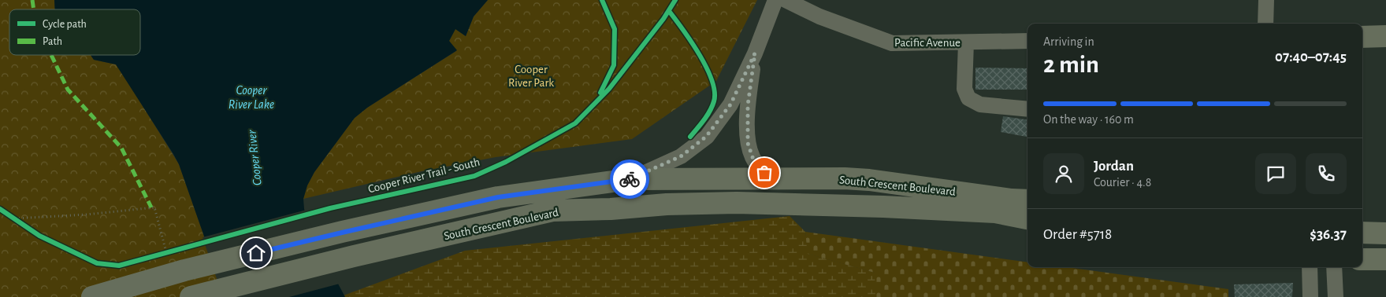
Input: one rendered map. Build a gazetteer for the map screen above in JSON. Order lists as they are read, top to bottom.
{
  "streets": {
    "highway": ["South Crescent Boulevard"],
    "street": ["Pacific Avenue"],
    "cycle path": ["Cooper River Trail - South"]
  },
  "water": ["Cooper River Lake", "Cooper River"],
  "parks": ["Cooper River Park"],
  "legend": ["Cycle path", "Path"],
  "page": {
    "heading": ["2 min", "Arriving in", "07:40–07:45"],
    "panel": [
      "Jordan",
      "Courier · 4.8",
      "Order #5718",
      "$36.37"
    ],
    "bar": "On the way · 160 m"
  }
}
